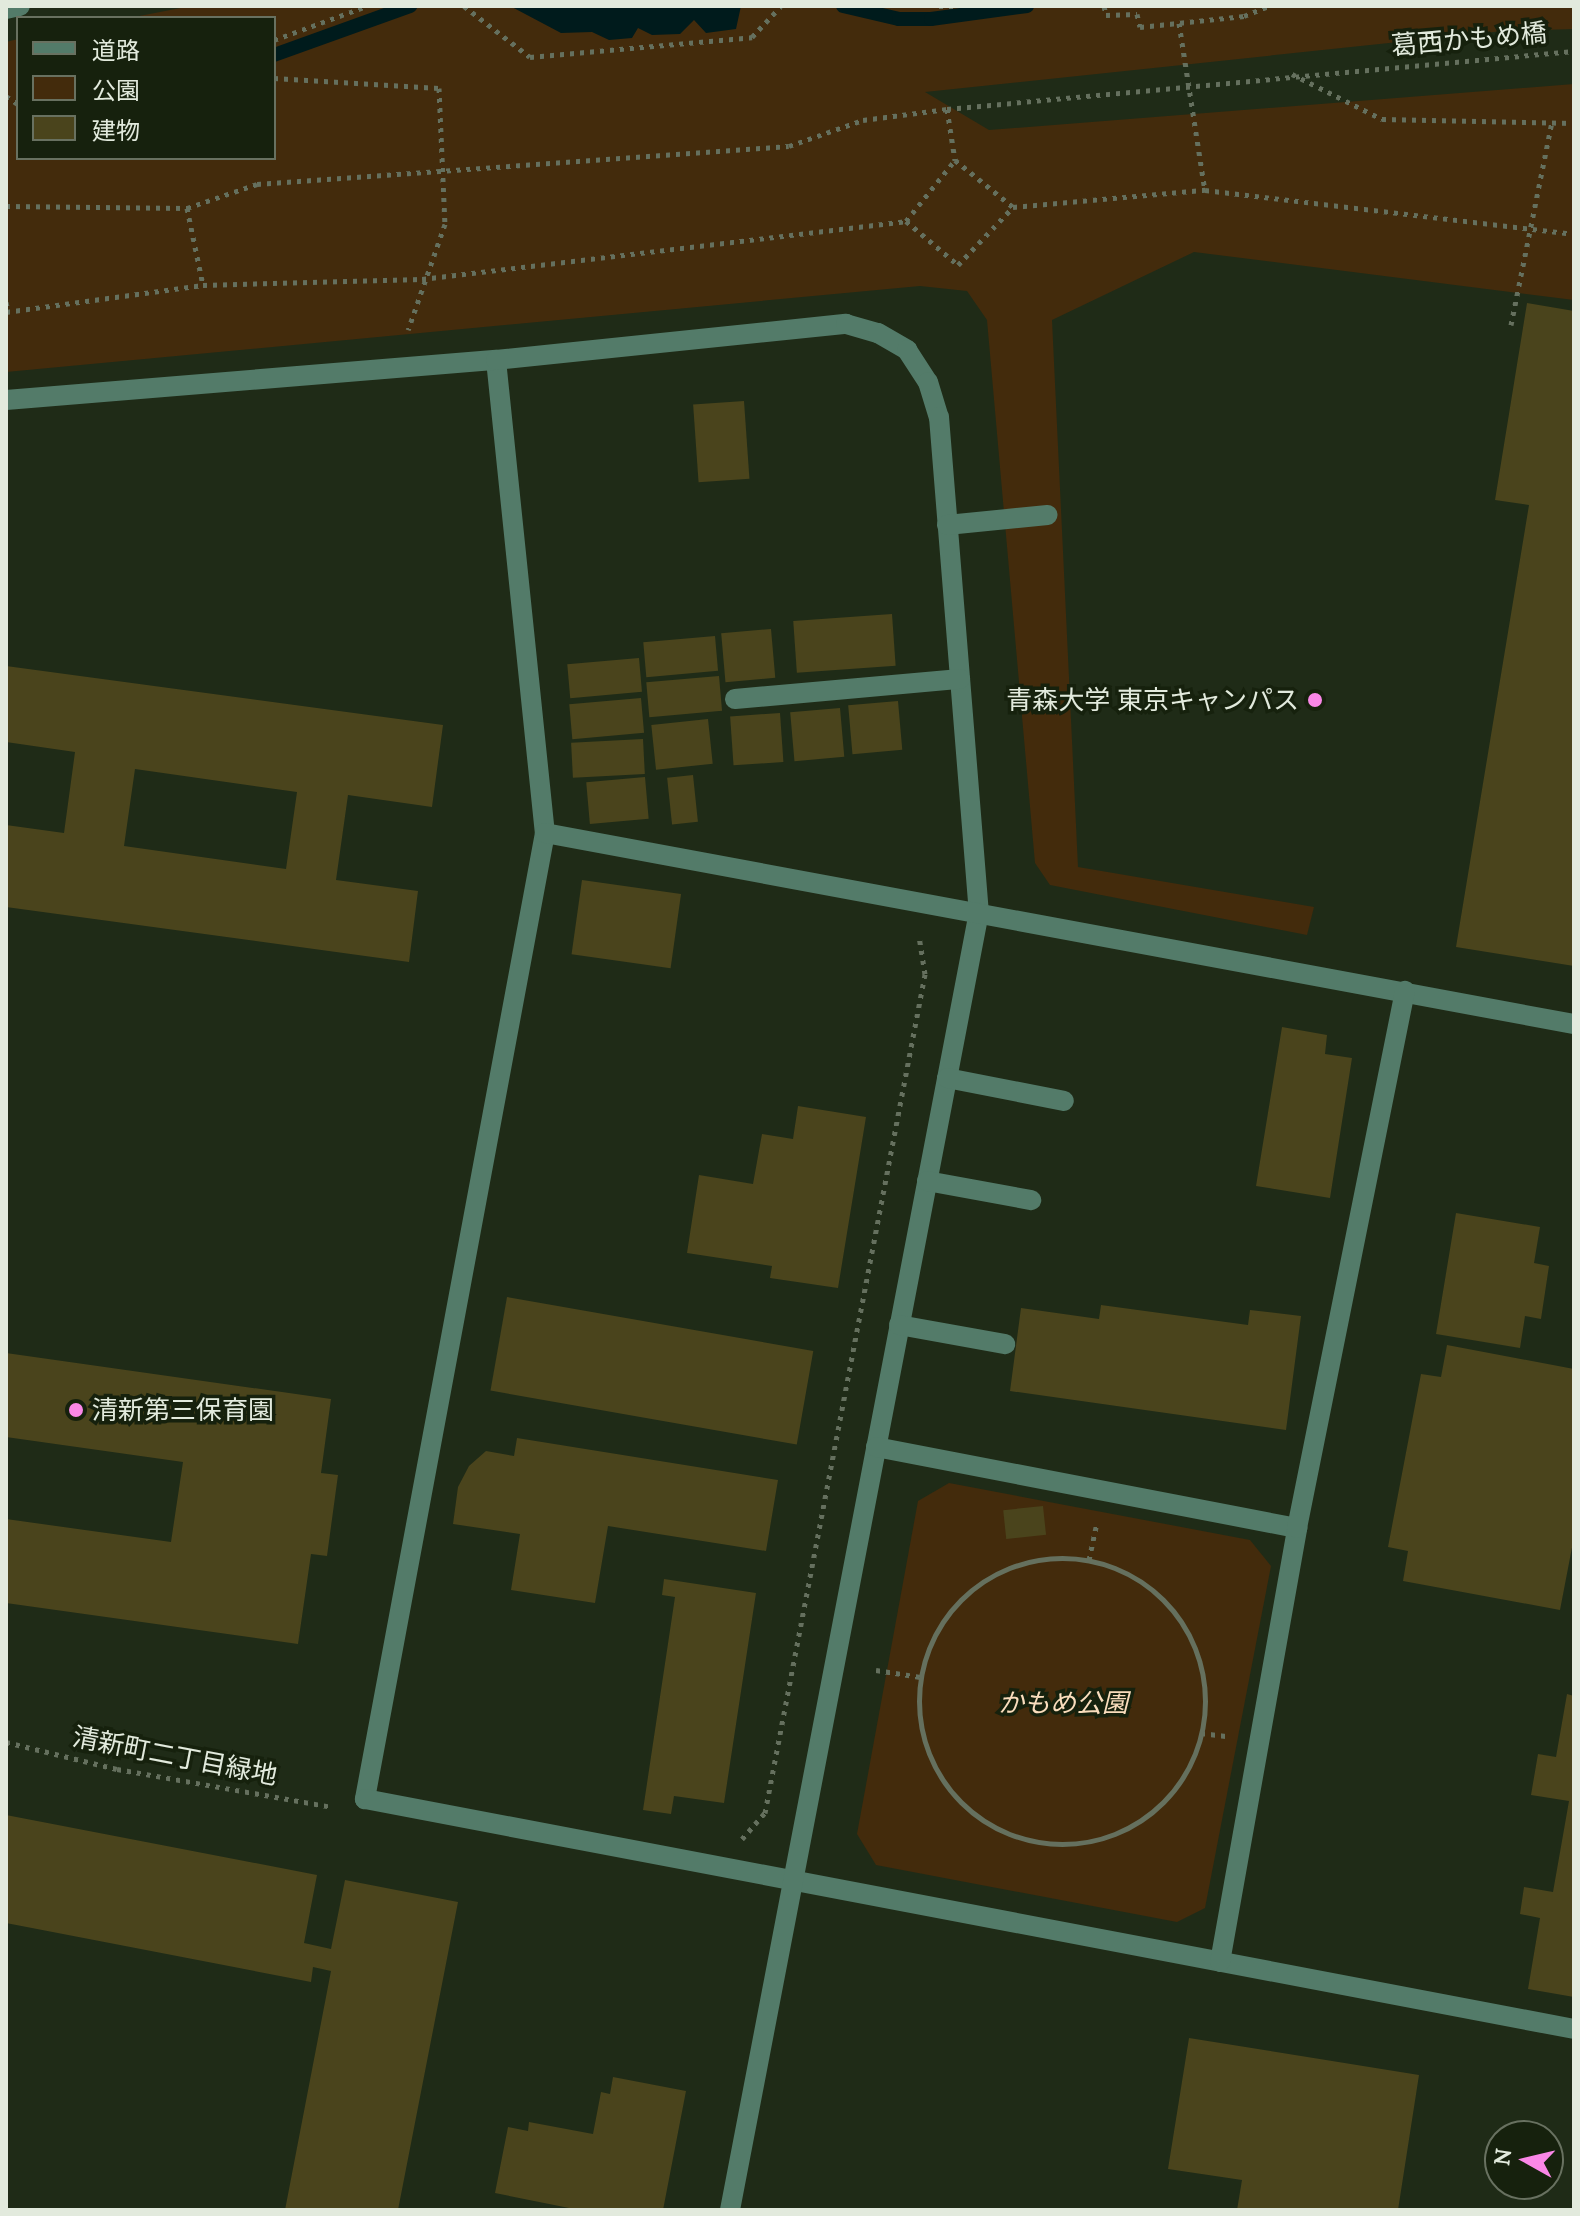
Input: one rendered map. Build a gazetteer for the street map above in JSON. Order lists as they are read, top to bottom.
{
  "streets": {
    "path": ["葛西かもめ橋", "清新町二丁目緑地"]
  },
  "parks": ["かもめ公園"],
  "places": ["青森大学 東京キャンパス", "清新第三保育園"],
  "legend": ["道路", "公園", "建物"],
  "north": "left"
}
